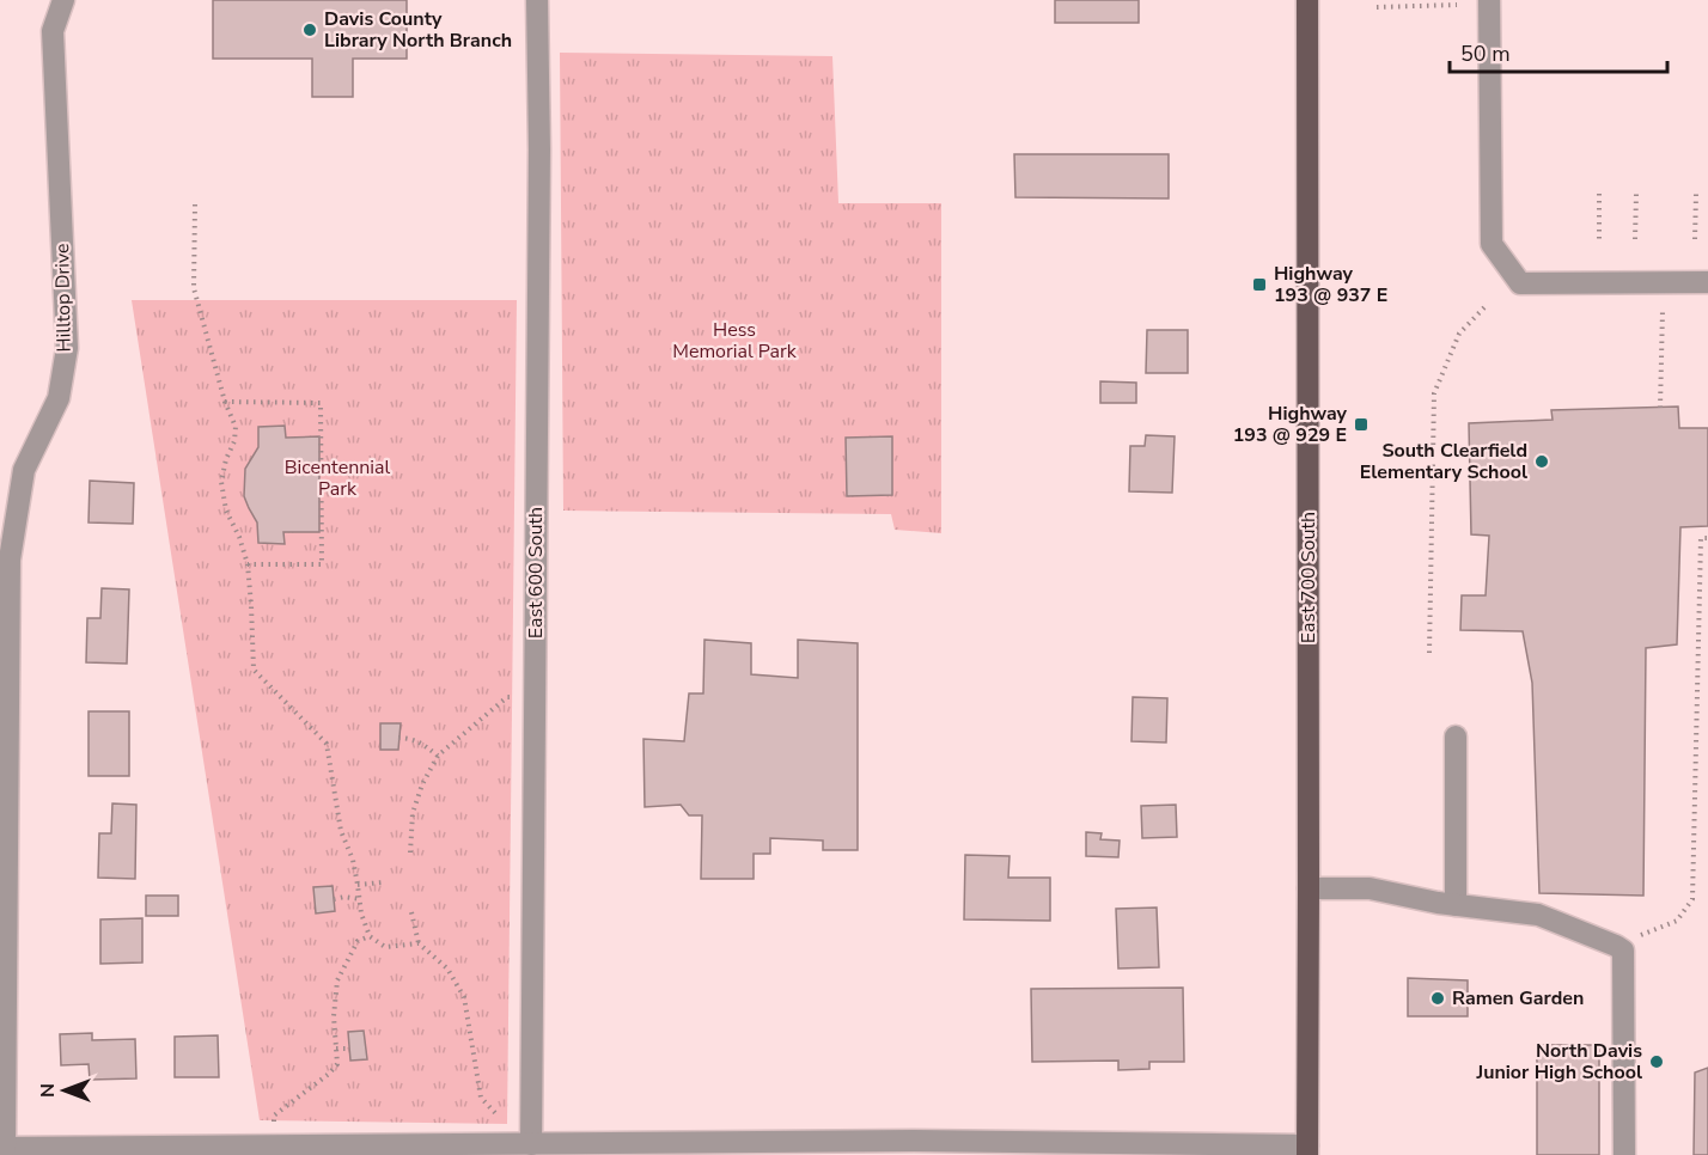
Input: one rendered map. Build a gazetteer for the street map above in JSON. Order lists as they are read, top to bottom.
{
  "streets": {
    "main road": ["East 700 South"],
    "street": ["Hilltop Drive", "East 600 South"]
  },
  "parks": ["Hess Memorial Park", "Bicentennial Park"],
  "places": {
    "other": [
      "Davis County Library North Branch",
      "South Clearfield Elementary School",
      "Ramen Garden",
      "North Davis Junior High School"
    ],
    "transit": ["Highway 193 @ 937 E", "Highway 193 @ 929 E"]
  },
  "scale_bar": "50 m",
  "north": "left"
}
